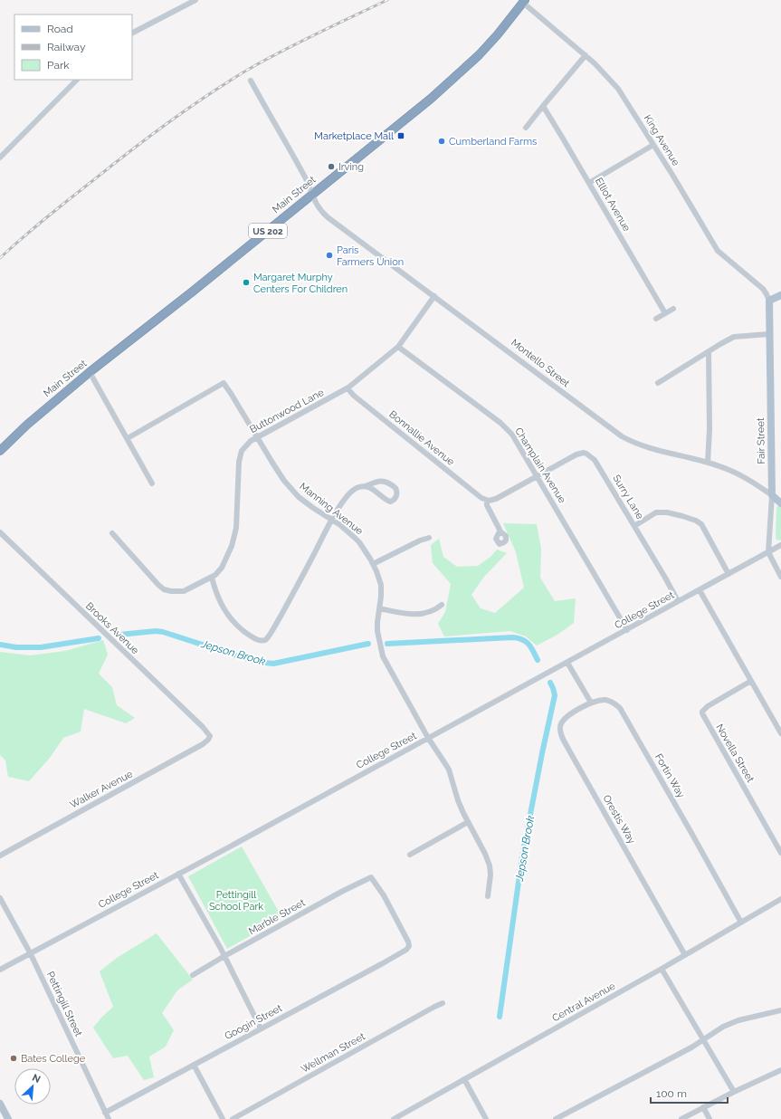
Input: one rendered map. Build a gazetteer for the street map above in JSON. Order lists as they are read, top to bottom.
{
  "streets": {
    "highway": ["Main Street", "US 202"],
    "main road": ["Montello Street", "Fair Street"],
    "street": [
      "King Avenue",
      "Elliot Avenue",
      "Buttonwood Lane",
      "Bonnallie Avenue",
      "Champlain Avenue",
      "Surry Lane",
      "Manning Avenue",
      "College Street",
      "Brooks Avenue",
      "Novella Street",
      "Fortin Way",
      "Walker Avenue",
      "Orestis Way",
      "Marble Street",
      "Central Avenue",
      "Pettingill Street",
      "Googin Street",
      "Wellman Street"
    ]
  },
  "crossings": [
    ["King Avenue", "Main Street"],
    ["King Avenue", "Fair Street"],
    ["Main Street", "Montello Street"],
    ["Montello Street", "Buttonwood Lane"],
    ["Montello Street", "Fair Street"],
    ["Buttonwood Lane", "Bonnallie Avenue"],
    ["Buttonwood Lane", "Champlain Avenue"],
    ["Buttonwood Lane", "Manning Avenue"],
    ["Bonnallie Avenue", "Surry Lane"],
    ["Fair Street", "College Street"],
    ["Champlain Avenue", "Surry Lane"],
    ["Champlain Avenue", "College Street"],
    ["Surry Lane", "College Street"],
    ["Manning Avenue", "College Street"],
    ["College Street", "Pettingill Street"],
    ["Brooks Avenue", "Walker Avenue"],
    ["Fortin Way", "Orestis Way"],
    ["Fortin Way", "Central Avenue"],
    ["Orestis Way", "Central Avenue"],
    ["Marble Street", "Googin Street"],
    ["Pettingill Street", "Googin Street"]
  ],
  "water": ["Jepson Brook"],
  "parks": ["Pettingill School Park"],
  "places": {
    "transit": ["Marketplace Mall"],
    "other": [
      "Cumberland Farms",
      "Irving",
      "Paris Farmers Union",
      "Margaret Murphy Centers For Children",
      "Bates College"
    ]
  },
  "legend": ["Road", "Railway", "Park"],
  "scale_bar": "100 m",
  "north": "top right"
}
